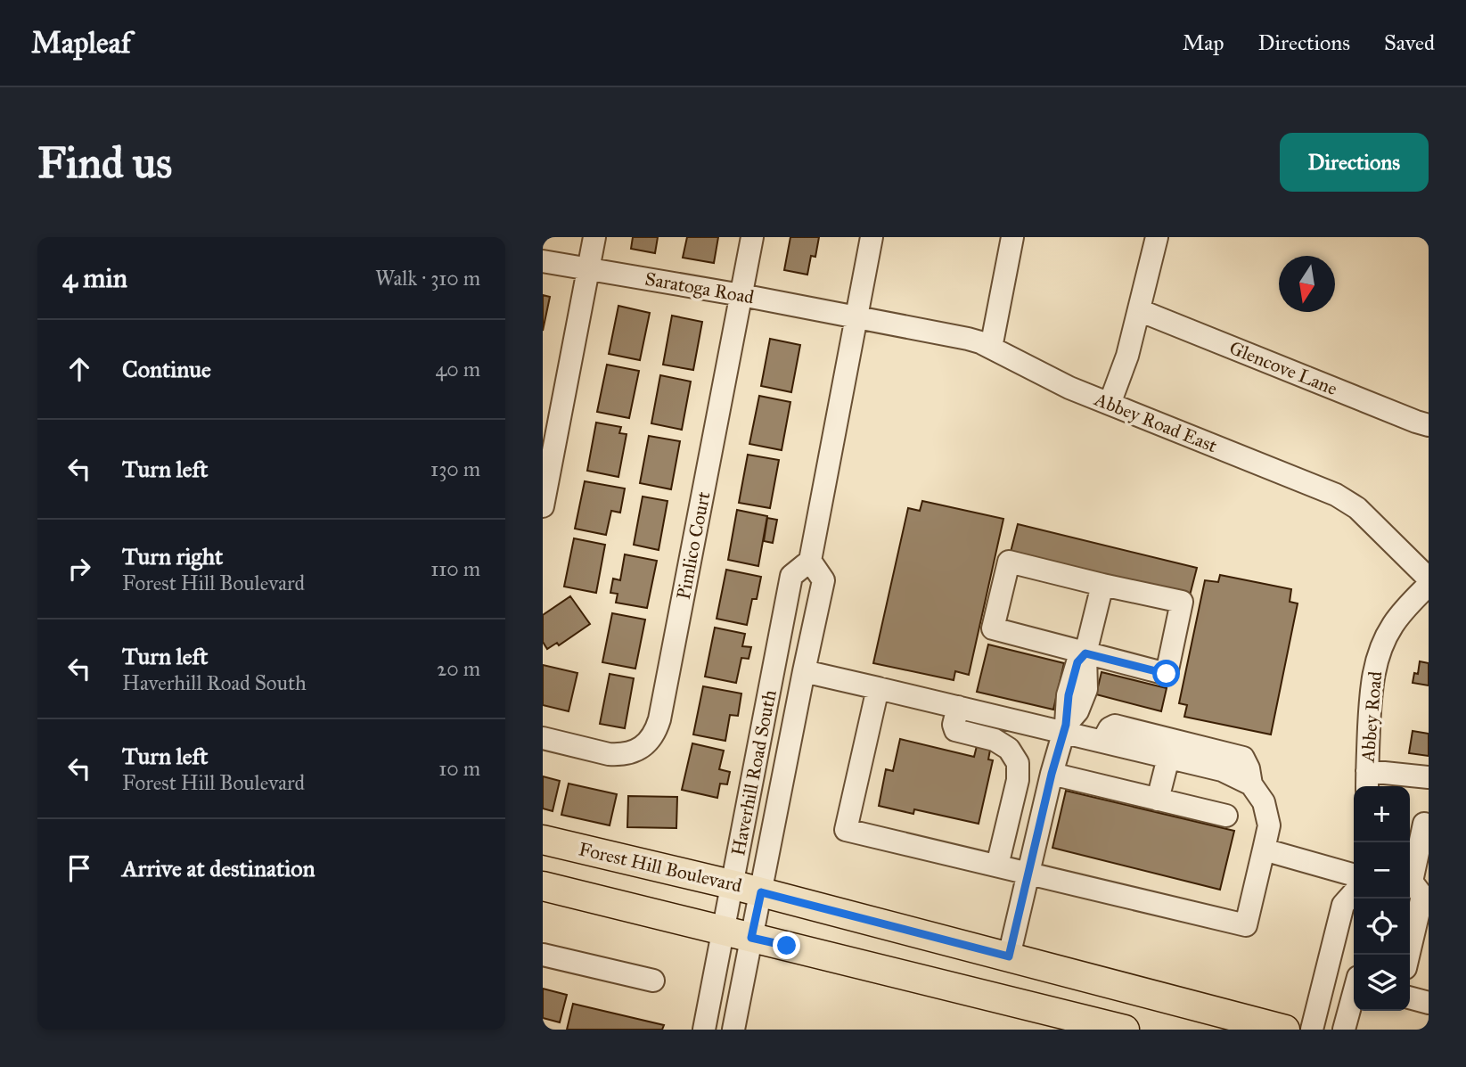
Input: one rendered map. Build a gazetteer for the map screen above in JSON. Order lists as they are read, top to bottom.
{
  "streets": {
    "main road": ["Forest Hill Boulevard"],
    "street": [
      "Saratoga Road",
      "Glencove Lane",
      "Abbey Road East",
      "Pimlico Court",
      "Abbey Road",
      "Haverhill Road South"
    ]
  },
  "crossings": [
    ["Saratoga Road", "Abbey Road East"],
    ["Saratoga Road", "Pimlico Court"],
    ["Saratoga Road", "Haverhill Road South"],
    ["Abbey Road East", "Haverhill Road South"],
    ["Haverhill Road South", "Forest Hill Boulevard"]
  ],
  "north": "bottom",
  "page": {
    "header": "Mapleaf",
    "nav": ["Map", "Directions", "Saved"],
    "buttons": "Directions",
    "title": "Find us",
    "heading": ["4 min", "Walk · 310 m"],
    "list": [
      ["Continue", "40 m"],
      ["Turn left", "130 m"],
      ["Turn right", "Forest Hill Boulevard", "110 m"],
      ["Turn left", "Haverhill Road South", "20 m"],
      ["Turn left", "Forest Hill Boulevard", "10 m"],
      "Arrive at destination"
    ],
    "map_buttons": ["+", "−"]
  }
}
